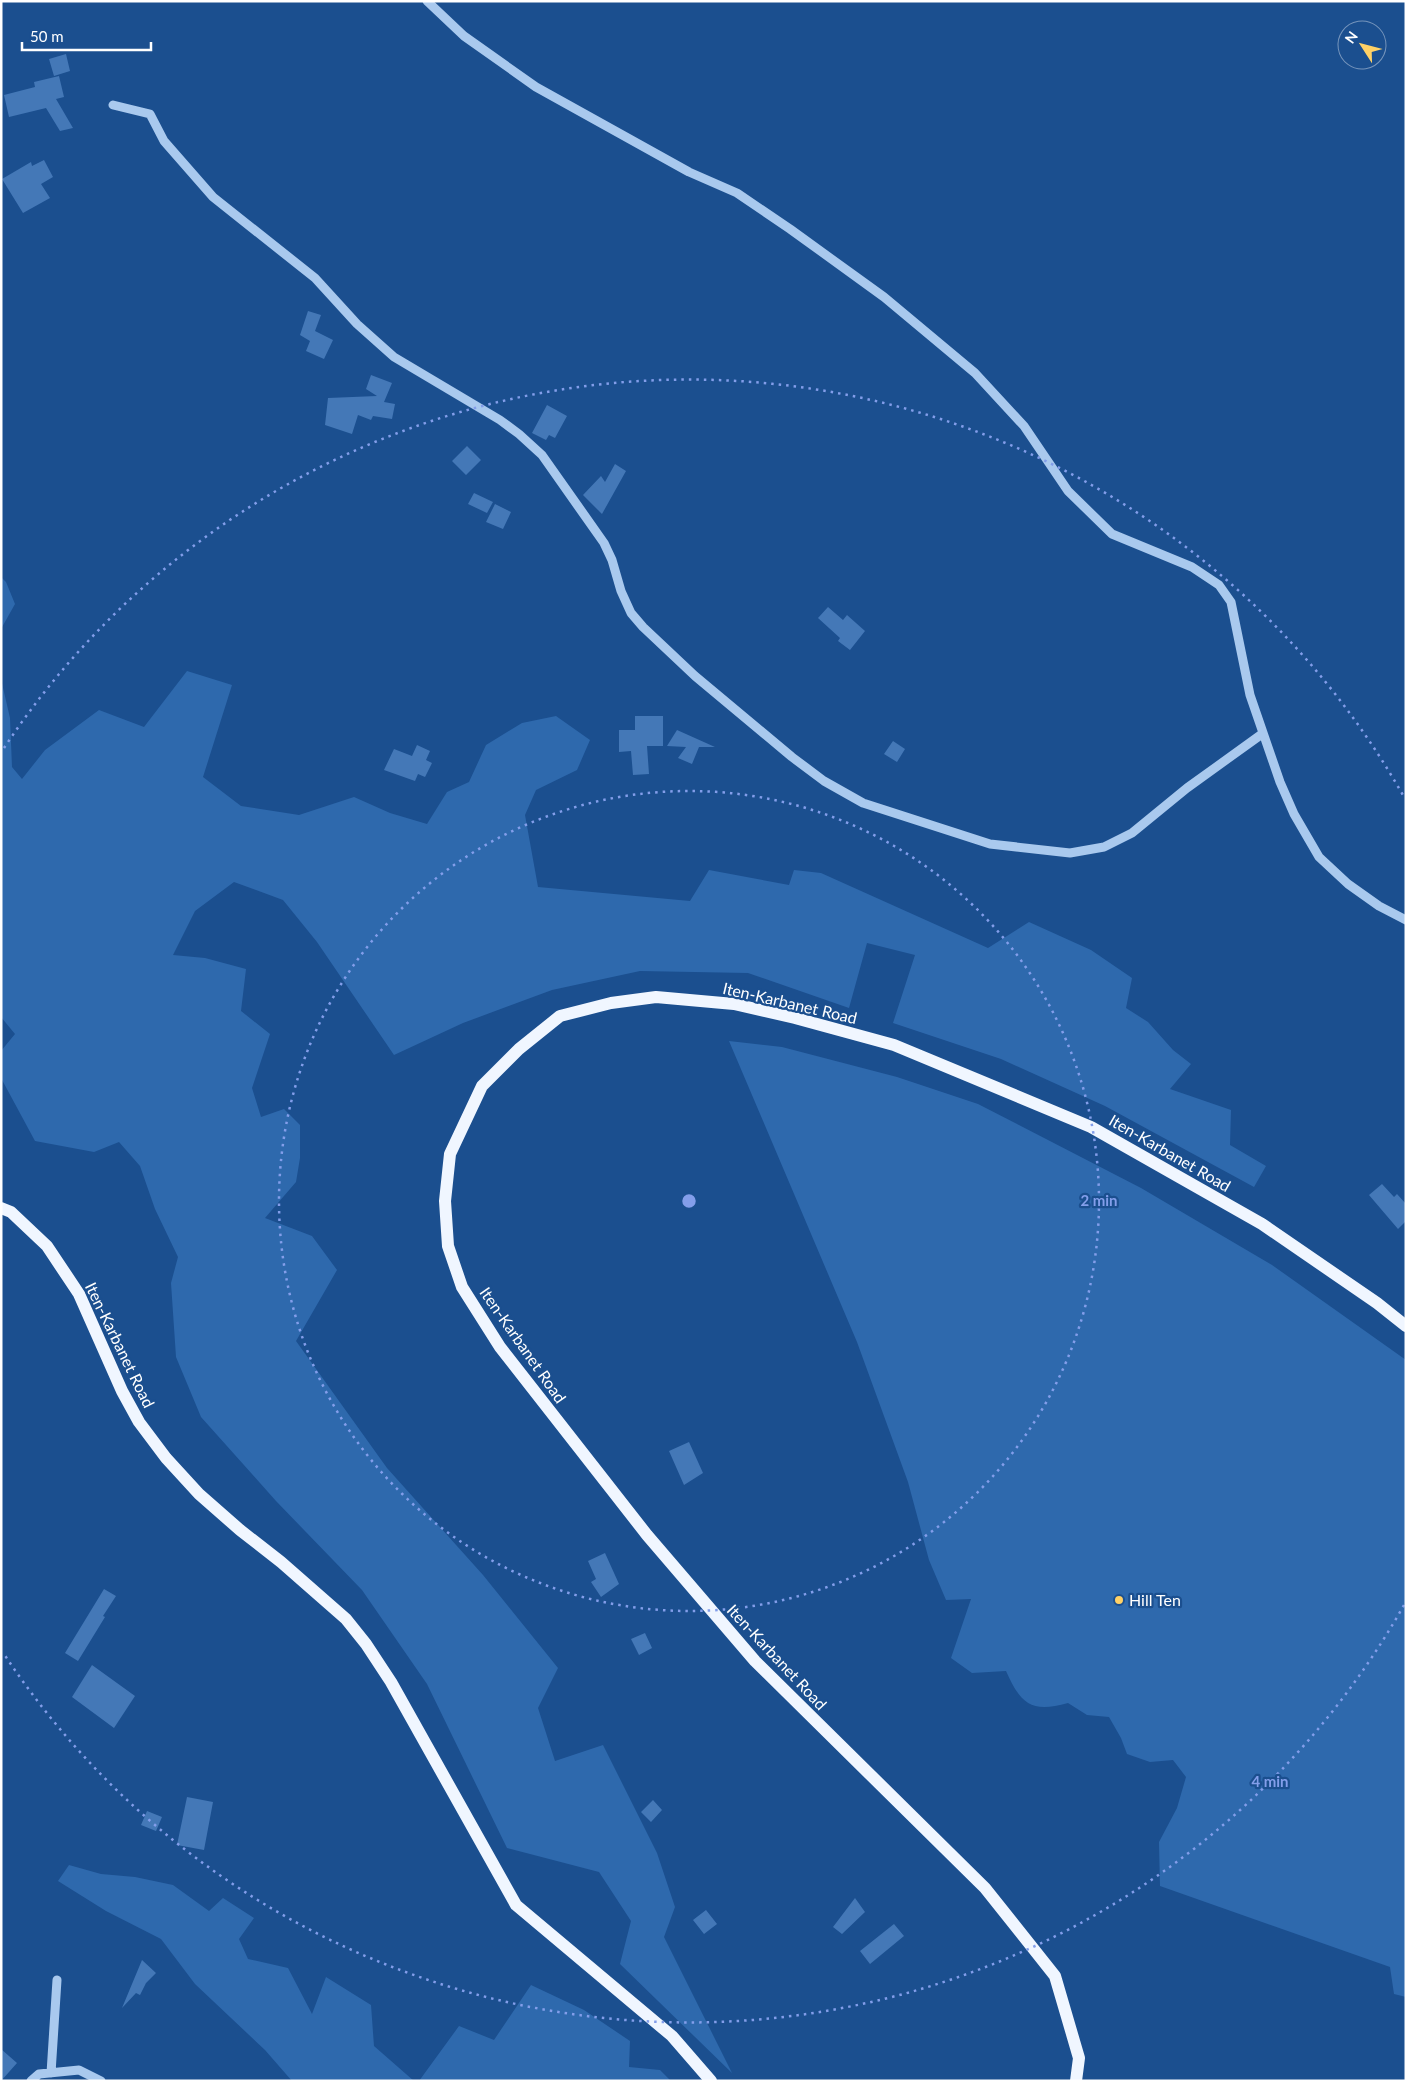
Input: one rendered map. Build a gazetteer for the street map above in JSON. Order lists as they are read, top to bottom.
{
  "streets": {
    "main road": ["Iten-Karbanet Road"]
  },
  "places": ["Hill Ten"],
  "scale_bar": "50 m",
  "north": "top left",
  "rings": ["2 min", "4 min"]
}
